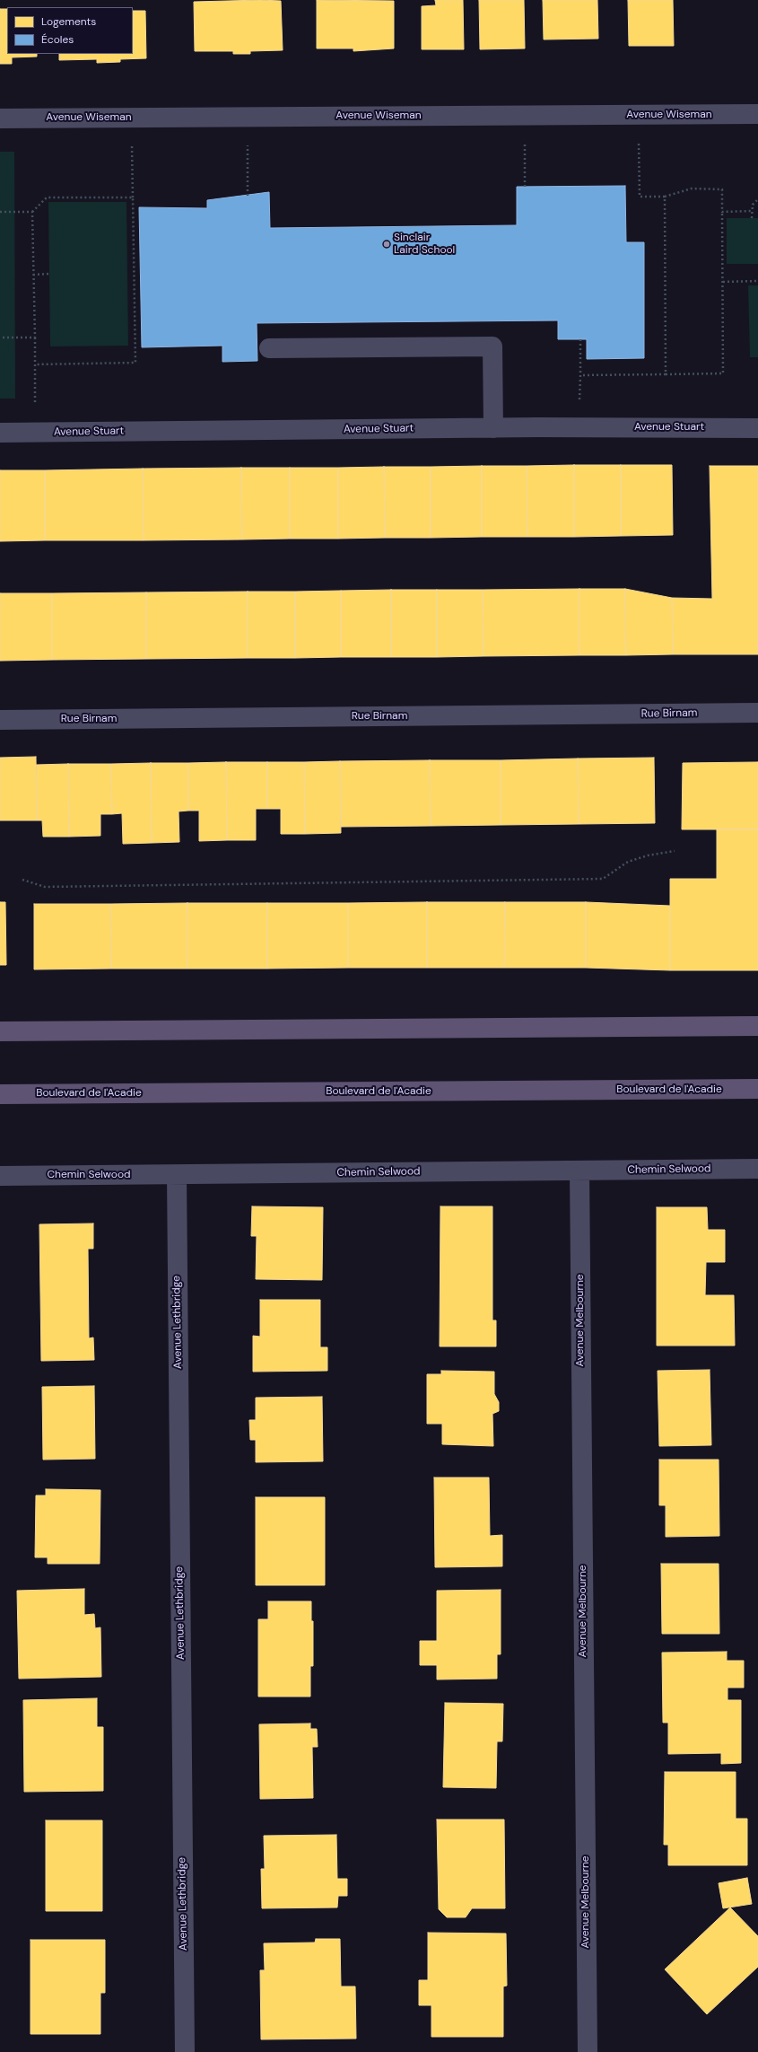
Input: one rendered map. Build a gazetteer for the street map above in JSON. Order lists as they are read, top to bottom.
{
  "streets": {
    "main road": ["Boulevard de l'Acadie"],
    "street": [
      "Avenue Wiseman",
      "Avenue Stuart",
      "Rue Birnam",
      "Chemin Selwood",
      "Avenue Melbourne",
      "Avenue Lethbridge"
    ]
  },
  "crossings": [
    ["Chemin Selwood", "Avenue Melbourne"],
    ["Chemin Selwood", "Avenue Lethbridge"]
  ],
  "places": ["Sinclair Laird School"],
  "legend": ["Logements", "Écoles"]
}
